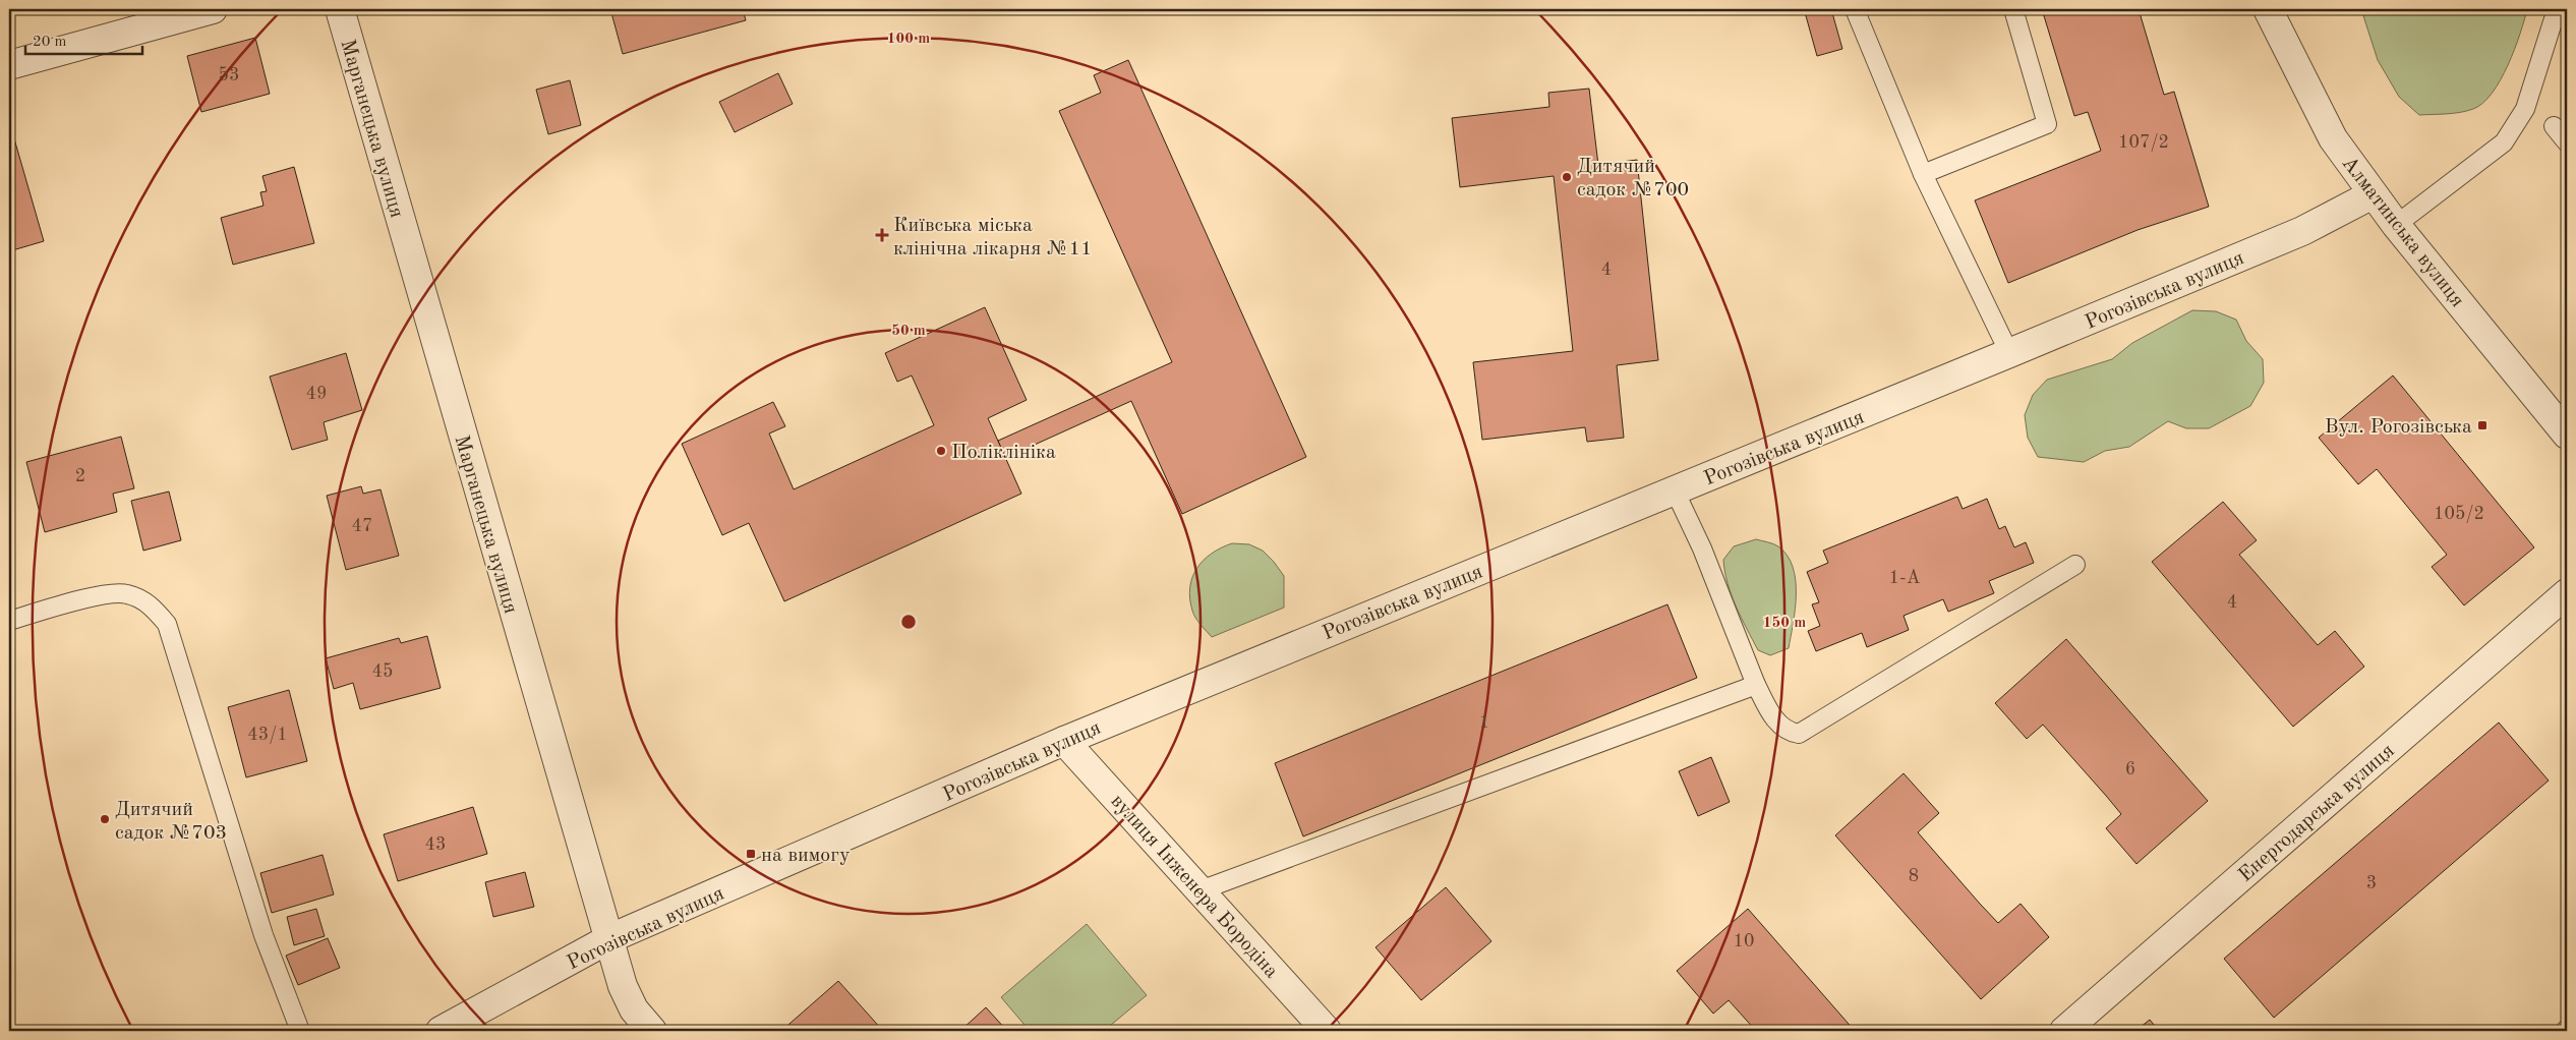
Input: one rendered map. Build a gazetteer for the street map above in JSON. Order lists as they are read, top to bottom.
{
  "streets": {
    "street": [
      "Марганецька вулиця",
      "Алматинська вулиця",
      "Рогозівська вулиця",
      "Енергодарська вулиця",
      "вулиця Інженера Бородіна"
    ]
  },
  "crossings": [
    ["Марганецька вулиця", "Рогозівська вулиця"],
    ["Алматинська вулиця", "Рогозівська вулиця"],
    ["Рогозівська вулиця", "вулиця Інженера Бородіна"]
  ],
  "places": {
    "other": ["Дитячий садок №700", "Поліклініка", "Дитячий садок №703"],
    "health": ["Київська міська клінічна лікарня №11"],
    "transit": ["Вул. Рогозівська", "на вимогу"]
  },
  "house_numbers": [
    "53",
    "107/2",
    "4",
    "49",
    "2",
    "105/2",
    "47",
    "1-А",
    "4",
    "45",
    "1",
    "43/1",
    "6",
    "43",
    "8",
    "3",
    "10"
  ],
  "scale_bar": "20 m",
  "rings": ["100 m", "50 m", "150 m"]
}
